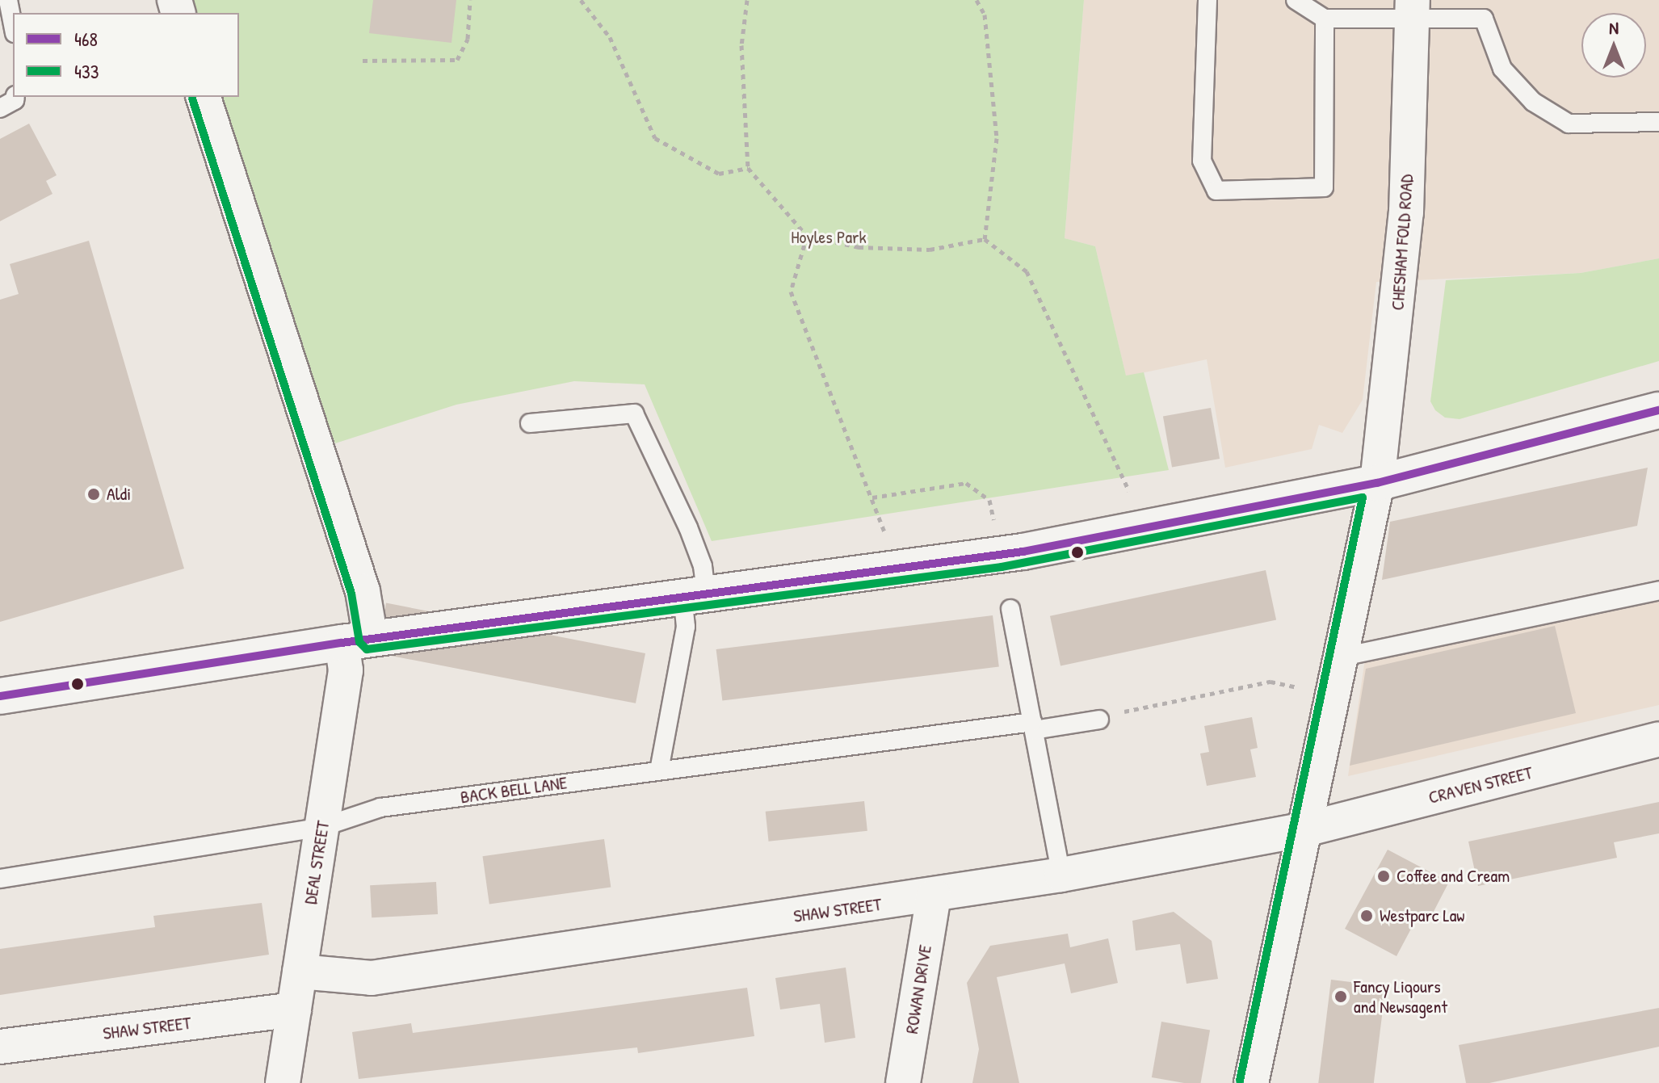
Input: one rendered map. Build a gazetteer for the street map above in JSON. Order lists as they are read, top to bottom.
{
  "streets": {
    "street": [
      "CHESHAM FOLD ROAD",
      "CRAVEN STREET",
      "DEAL STREET",
      "SHAW STREET",
      "ROWAN DRIVE"
    ],
    "lane": ["BACK BELL LANE"]
  },
  "crossings": [
    ["CHESHAM FOLD ROAD", "CRAVEN STREET"],
    ["CHESHAM FOLD ROAD", "SHAW STREET"],
    ["CRAVEN STREET", "SHAW STREET"],
    ["BACK BELL LANE", "DEAL STREET"],
    ["DEAL STREET", "SHAW STREET"],
    ["SHAW STREET", "ROWAN DRIVE"]
  ],
  "parks": ["Hoyles Park"],
  "places": [
    "Aldi",
    "Coffee and Cream",
    "Westparc Law",
    "Fancy Liqours and Newsagent"
  ],
  "lines": ["transit line 433", "transit line 468"],
  "legend": ["468", "433"],
  "north": "top"
}
